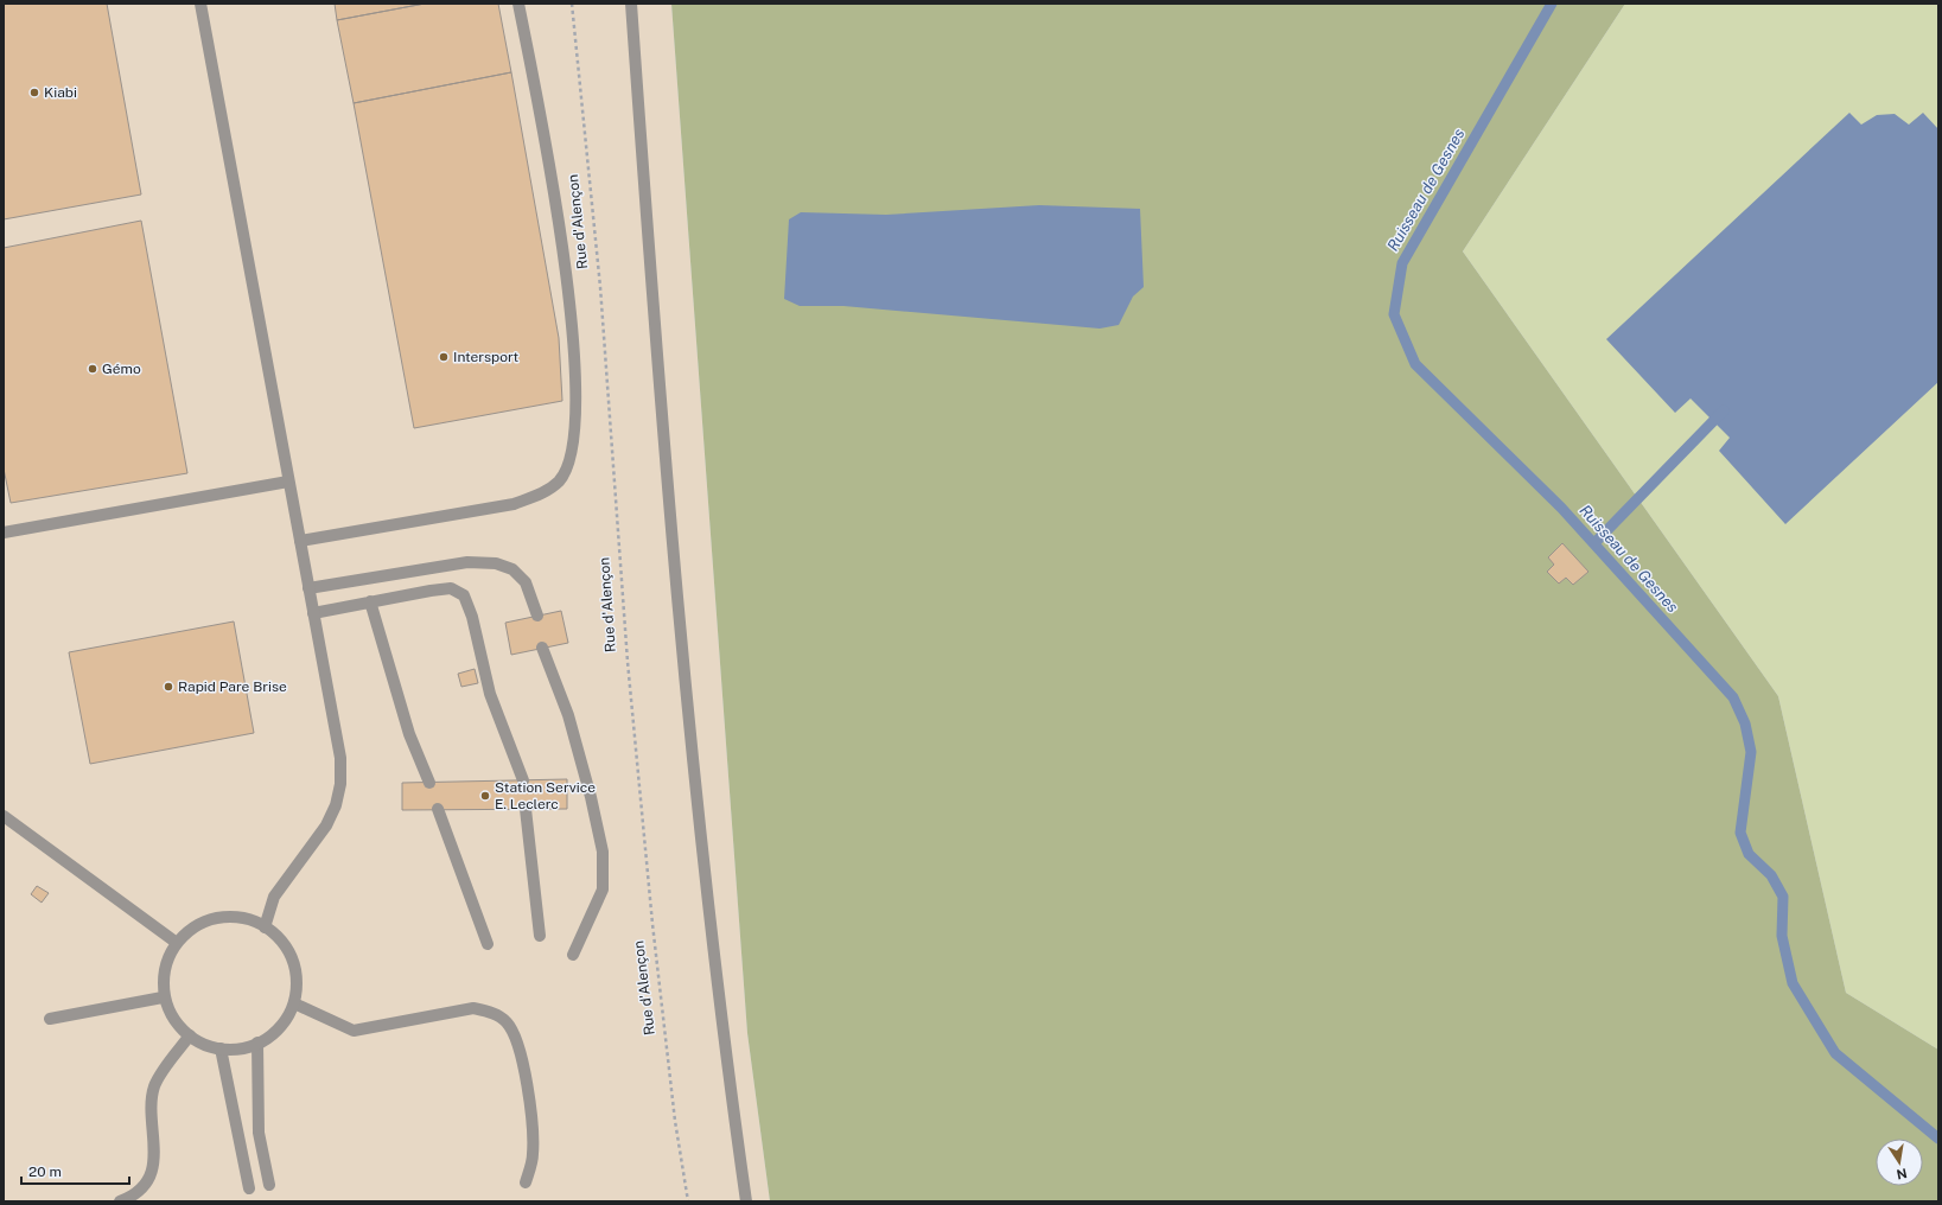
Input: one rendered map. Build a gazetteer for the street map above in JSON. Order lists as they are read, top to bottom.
{
  "streets": {
    "path": ["Rue d'Alençon"]
  },
  "water": ["Ruisseau de Gesnes"],
  "places": [
    "Kiabi",
    "Intersport",
    "Gémo",
    "Rapid Pare Brise",
    "Station Service E. Leclerc"
  ],
  "scale_bar": "20 m",
  "north": "bottom"
}
